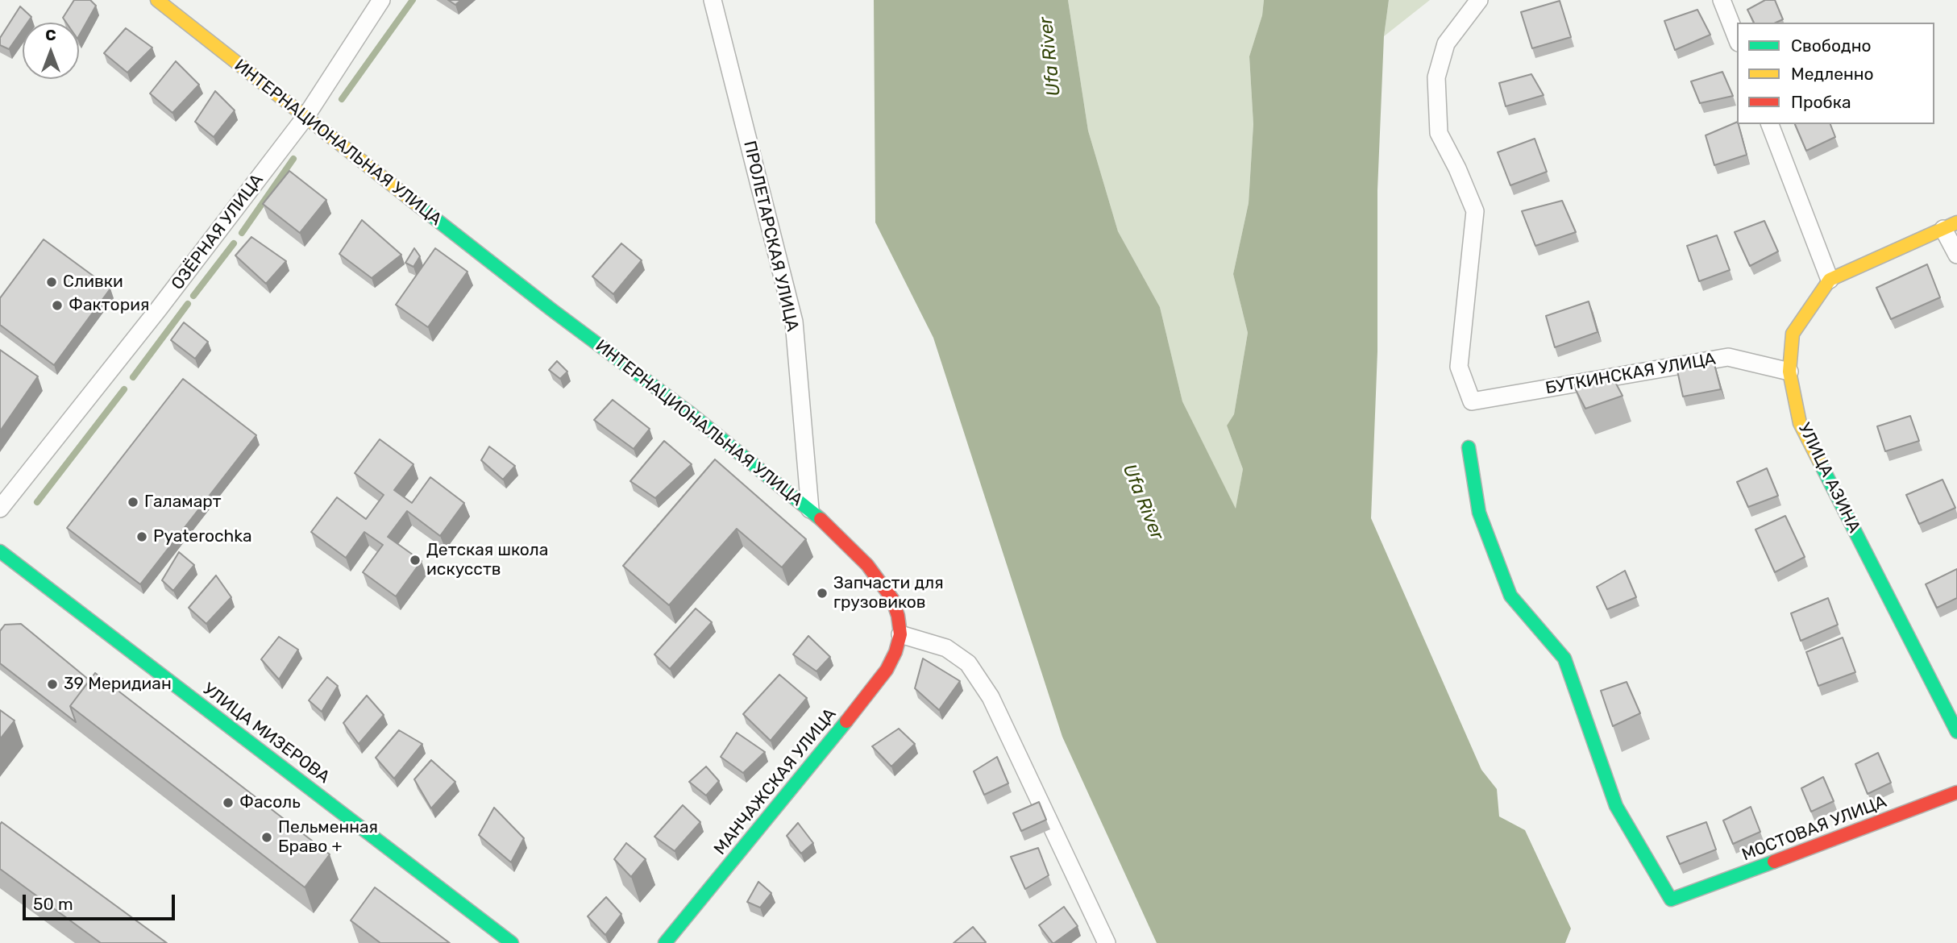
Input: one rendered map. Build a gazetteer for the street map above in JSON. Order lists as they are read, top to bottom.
{
  "streets": {
    "main road": [
      "ИНТЕРНАЦИОНАЛЬНАЯ УЛИЦА",
      "УЛИЦА АЗИНА",
      "УЛИЦА МИЗЕРОВА",
      "МАНЧАЖСКАЯ УЛИЦА",
      "МОСТОВАЯ УЛИЦА"
    ],
    "street": ["ОЗЁРНАЯ УЛИЦА", "ПРОЛЕТАРСКАЯ УЛИЦА", "БУТКИНСКАЯ УЛИЦА"]
  },
  "crossings": [
    ["ИНТЕРНАЦИОНАЛЬНАЯ УЛИЦА", "ОЗЁРНАЯ УЛИЦА"],
    ["ИНТЕРНАЦИОНАЛЬНАЯ УЛИЦА", "ПРОЛЕТАРСКАЯ УЛИЦА"],
    ["ИНТЕРНАЦИОНАЛЬНАЯ УЛИЦА", "МАНЧАЖСКАЯ УЛИЦА"],
    ["БУТКИНСКАЯ УЛИЦА", "УЛИЦА АЗИНА"]
  ],
  "water": ["Ufa River"],
  "places": [
    "Сливки",
    "Фактория",
    "Галамарт",
    "Pyaterochka",
    "Детская школа искусств",
    "Запчасти для грузовиков",
    "39 Меридиан",
    "Фасоль",
    "Пельменная Браво +"
  ],
  "legend": ["Свободно", "Медленно", "Пробка"],
  "scale_bar": "50 m",
  "north": "top"
}
